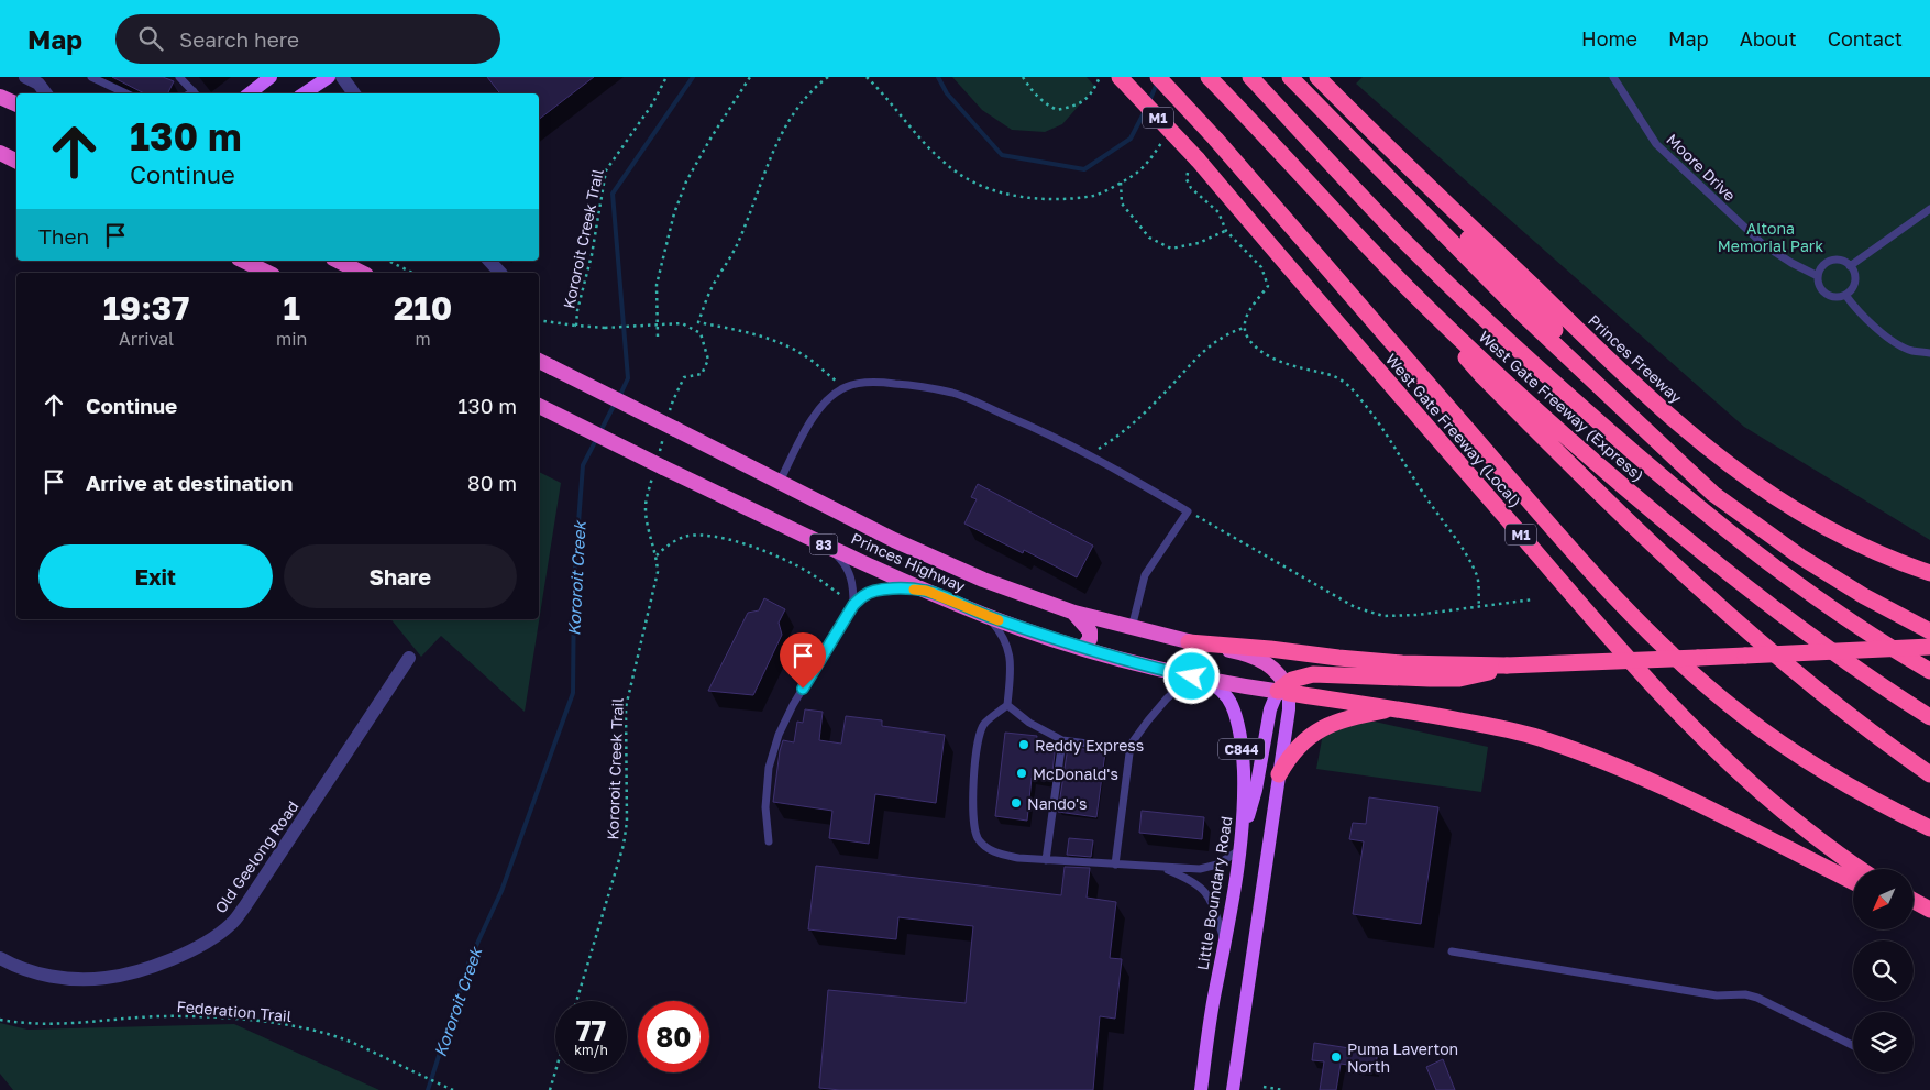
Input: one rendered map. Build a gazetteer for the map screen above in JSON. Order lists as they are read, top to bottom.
{
  "streets": {
    "highway": [
      "M1",
      "Princes Freeway",
      "West Gate Freeway (Express)",
      "West Gate Freeway (Local)",
      "83",
      "Princes Highway"
    ],
    "main road": ["C844", "Little Boundary Road"],
    "street": ["Old Geelong Road"],
    "lane": ["Moore Drive"],
    "path": ["Kororoit Creek Trail", "Federation Trail"]
  },
  "crossings": [
    ["Princes Highway", "C844"],
    ["Princes Highway", "Little Boundary Road"],
    ["C844", "Little Boundary Road"]
  ],
  "water": ["Kororoit Creek"],
  "parks": ["Altona Memorial Park"],
  "places": [
    "Reddy Express",
    "McDonald's",
    "Nando's",
    "Puma Laverton North"
  ],
  "north": "bottom left",
  "page": {
    "header": "Map",
    "search": "Search here",
    "nav": [
      "Home",
      "Map",
      "About",
      "Contact"
    ],
    "turn": ["130 m", "Continue"],
    "then": "Then",
    "eta": [
      "19:37",
      "Arrival",
      "1",
      "min",
      "210",
      "m"
    ],
    "list": [
      {
        "name": "Continue",
        "value": "130 m"
      },
      {
        "name": "Arrive at destination",
        "value": "80 m"
      }
    ],
    "buttons": ["Exit", "Share"],
    "speed": "77 km/h",
    "limit": "80"
  }
}
